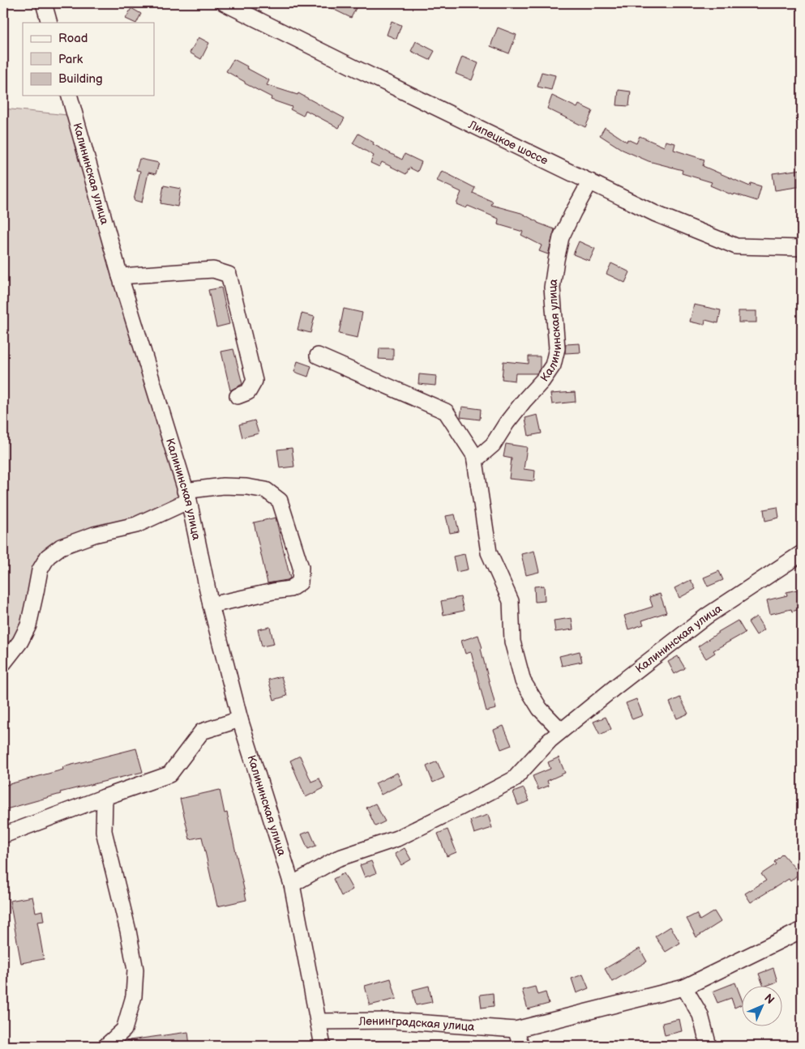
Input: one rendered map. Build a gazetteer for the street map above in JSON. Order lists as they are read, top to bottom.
{
  "streets": {
    "street": ["Липецкое шоссе", "Калининская улица", "Ленинградская улица"]
  },
  "crossings": [
    ["Липецкое шоссе", "Калининская улица"],
    ["Калининская улица", "Ленинградская улица"]
  ],
  "legend": ["Road", "Park", "Building"],
  "north": "top right"
}
